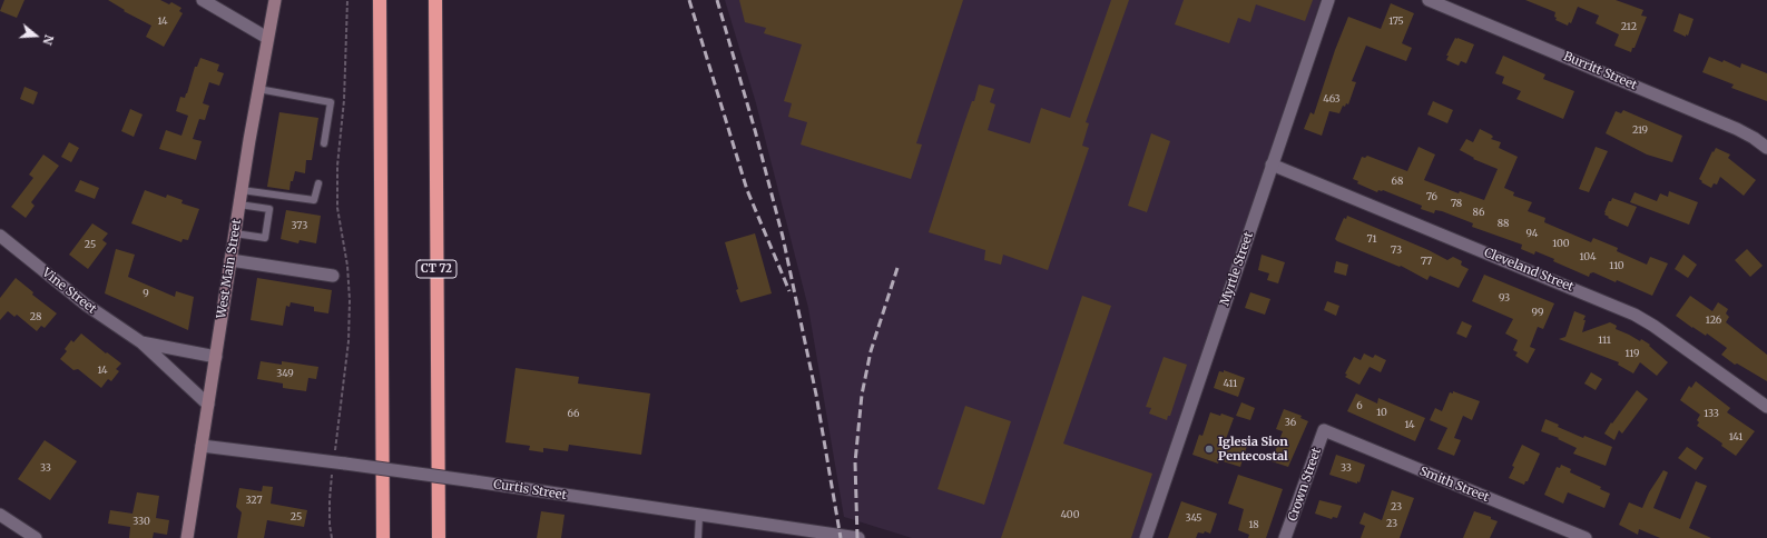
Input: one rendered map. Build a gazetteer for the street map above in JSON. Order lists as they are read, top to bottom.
{
  "streets": {
    "highway": ["CT 72"],
    "main road": ["West Main Street"],
    "street": [
      "Burritt Street",
      "Myrtle Street",
      "Cleveland Street",
      "Vine Street",
      "Crown Street",
      "Smith Street",
      "Curtis Street"
    ]
  },
  "crossings": [
    ["West Main Street", "Vine Street"],
    ["West Main Street", "Curtis Street"],
    ["Myrtle Street", "Cleveland Street"],
    ["Crown Street", "Smith Street"]
  ],
  "places": ["Iglesia Sion Pentecostal"],
  "house_numbers": [
    "14",
    "175",
    "212",
    "463",
    "219",
    "68",
    "76",
    "78",
    "86",
    "88",
    "373",
    "94",
    "71",
    "100",
    "25",
    "73",
    "104",
    "77",
    "110",
    "9",
    "93",
    "99",
    "28",
    "126",
    "111",
    "119",
    "14",
    "349",
    "411",
    "6",
    "10",
    "66",
    "133",
    "36",
    "14",
    "141",
    "33",
    "33",
    "327",
    "23",
    "400",
    "25",
    "345",
    "330",
    "23",
    "18"
  ],
  "north": "right"
}
